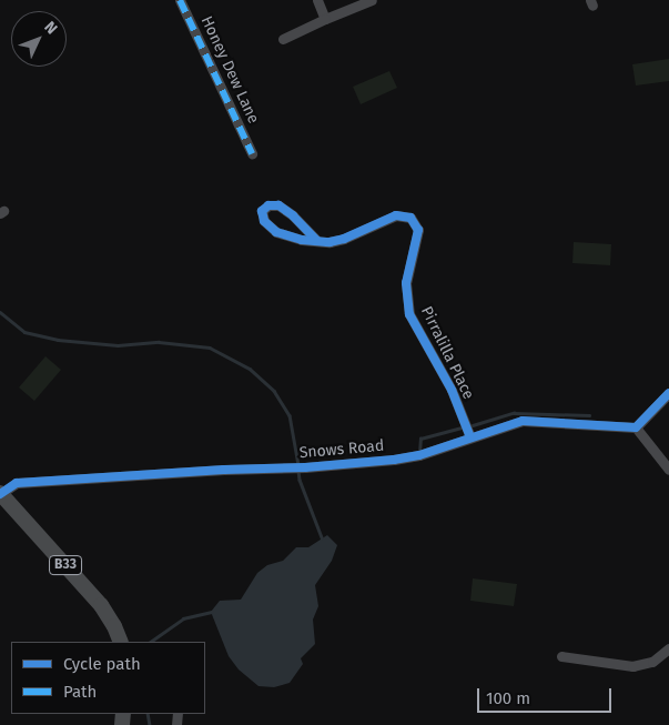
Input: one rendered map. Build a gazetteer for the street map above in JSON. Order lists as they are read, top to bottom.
{
  "streets": {
    "main road": ["B33"],
    "street": ["Honey Dew Lane", "Pirralilla Place", "Snows Road"]
  },
  "crossings": [
    ["Pirralilla Place", "Snows Road"],
    ["Snows Road", "B33"]
  ],
  "legend": ["Cycle path", "Path"],
  "scale_bar": "100 m",
  "north": "top right"
}
